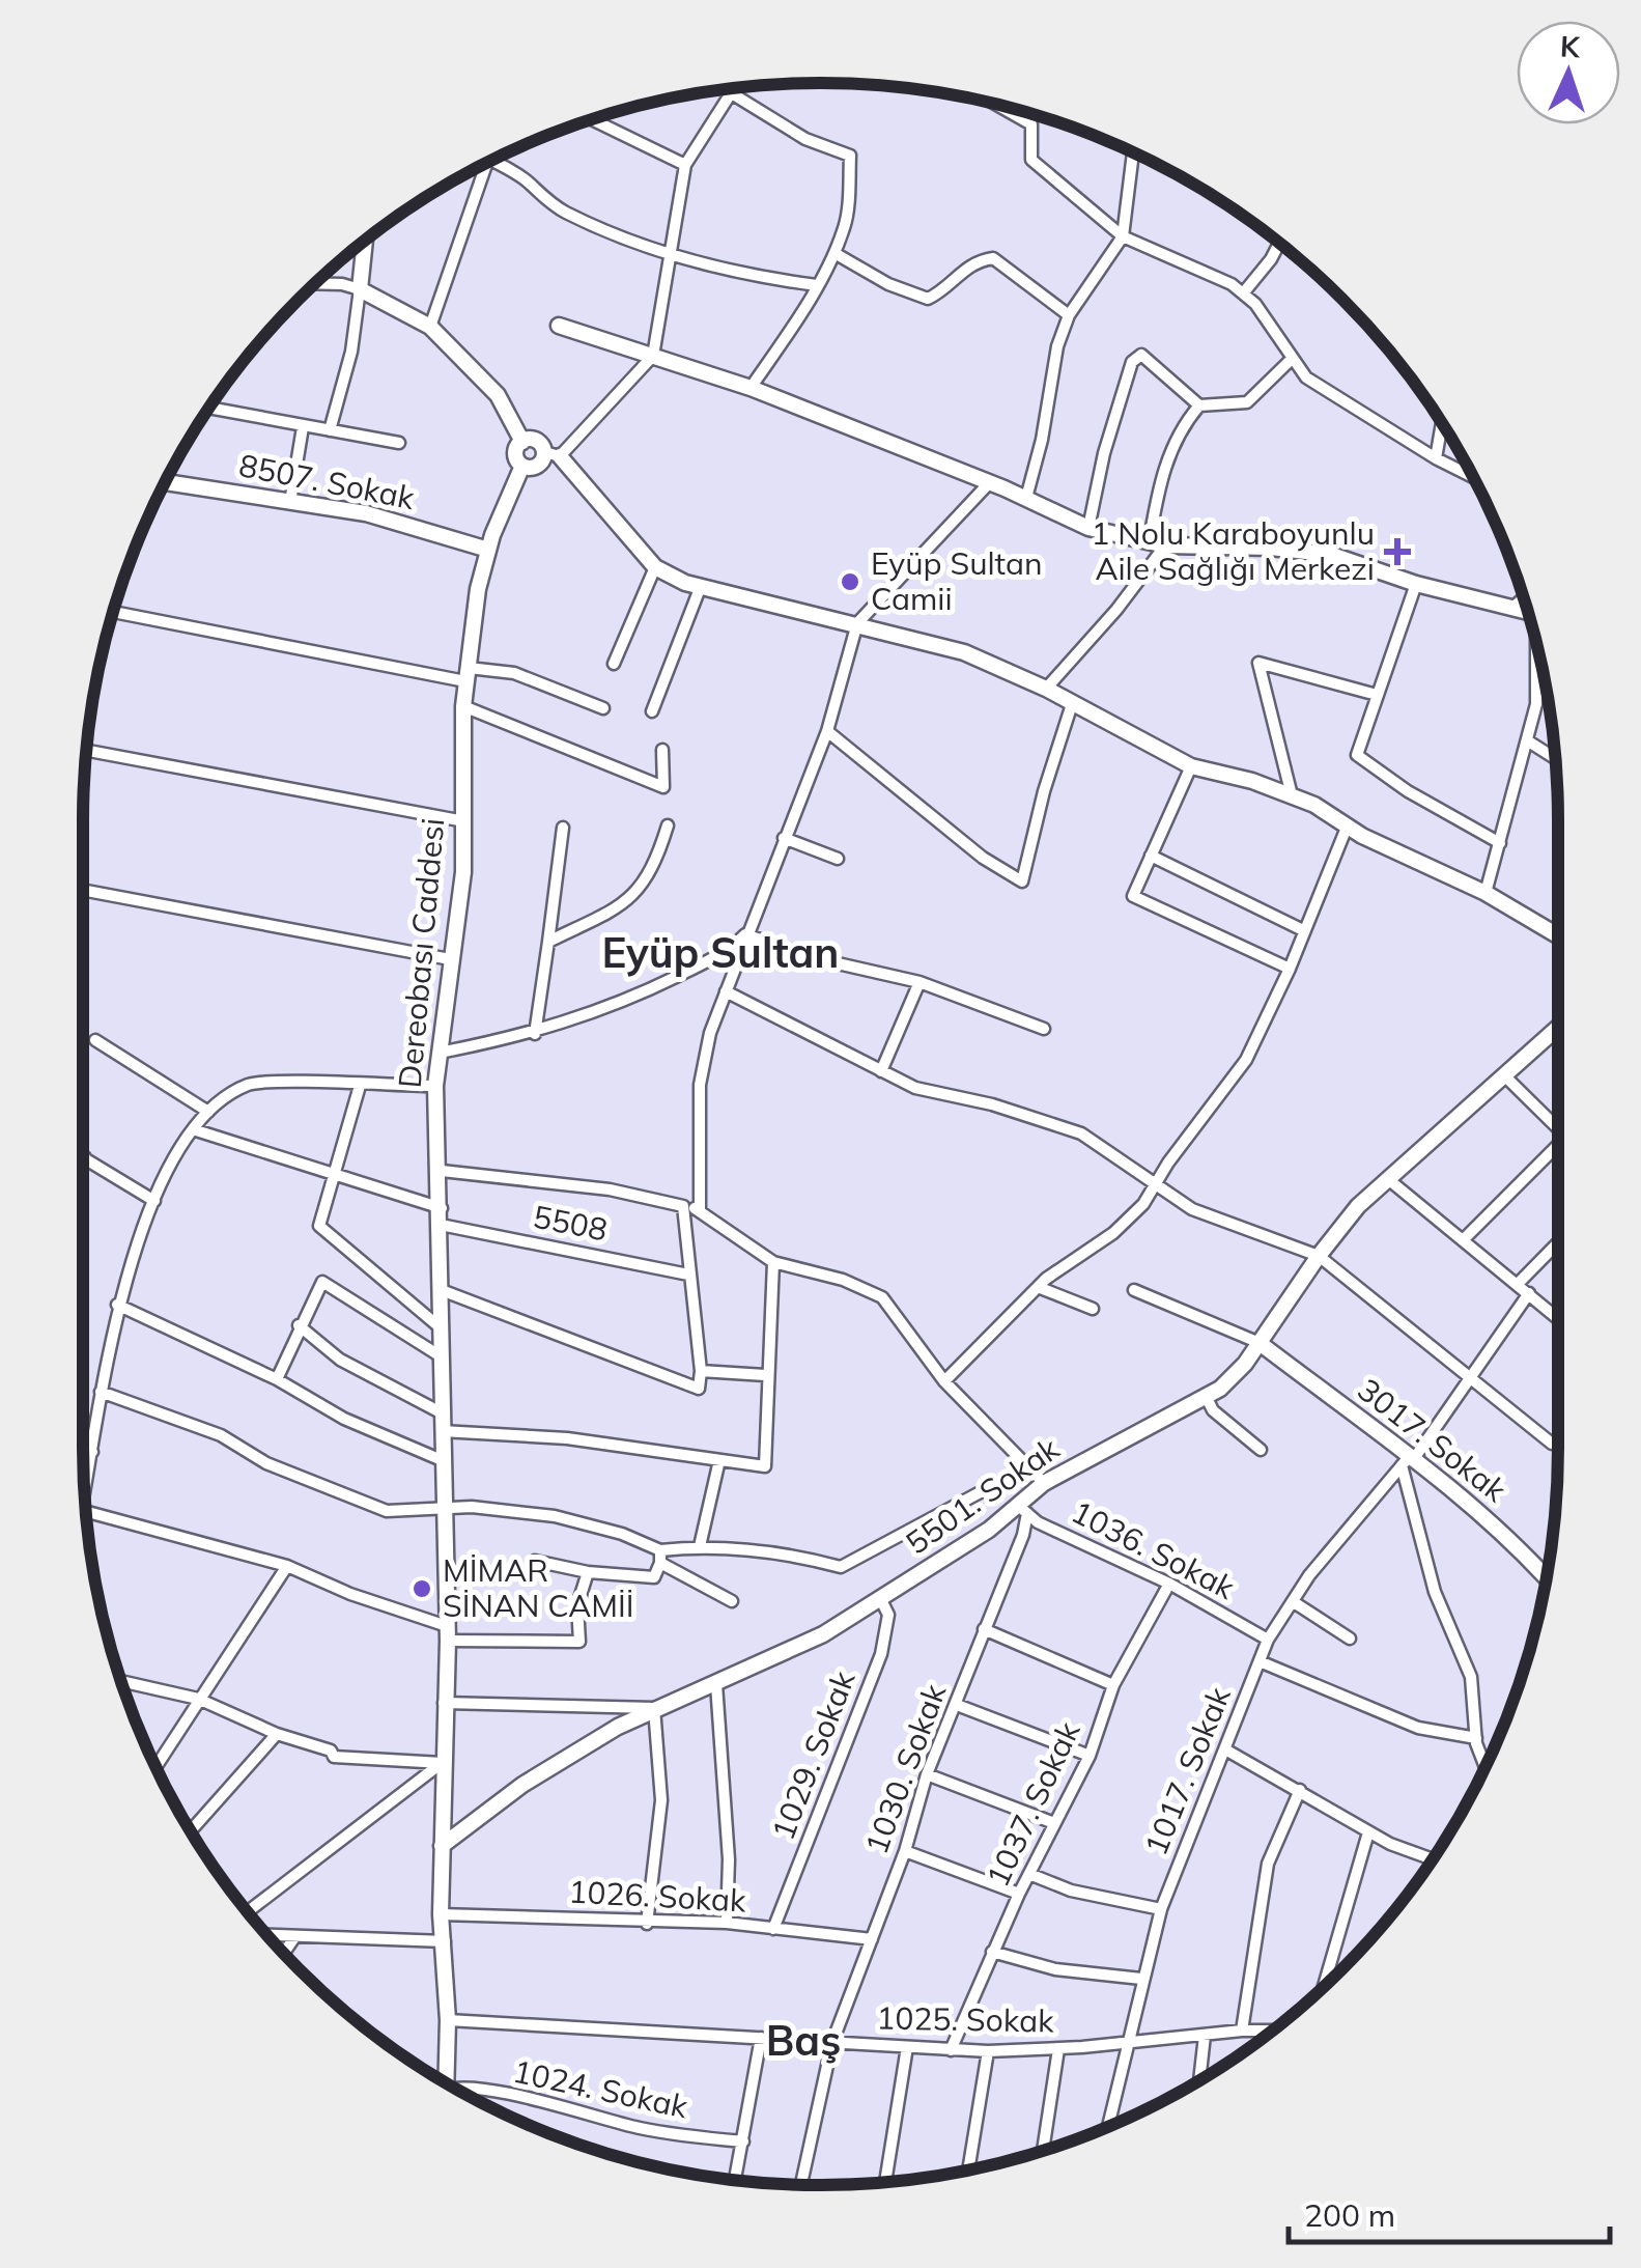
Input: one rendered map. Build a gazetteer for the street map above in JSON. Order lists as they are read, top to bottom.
{
  "streets": {
    "street": [
      "8507. Sokak",
      "Dereobası Caddesi",
      "5508",
      "3017. Sokak",
      "5501. Sokak",
      "1036. Sokak",
      "1029. Sokak",
      "1030. Sokak",
      "1017. Sokak",
      "1037. Sokak",
      "1026. Sokak",
      "1025. Sokak",
      "1024. Sokak"
    ]
  },
  "crossings": [
    ["8507. Sokak", "Dereobası Caddesi"],
    ["Dereobası Caddesi", "5508"],
    ["Dereobası Caddesi", "5501. Sokak"],
    ["Dereobası Caddesi", "1026. Sokak"],
    ["Dereobası Caddesi", "1025. Sokak"],
    ["3017. Sokak", "5501. Sokak"],
    ["3017. Sokak", "1017. Sokak"],
    ["5501. Sokak", "1036. Sokak"],
    ["5501. Sokak", "1029. Sokak"],
    ["5501. Sokak", "1030. Sokak"],
    ["1036. Sokak", "1030. Sokak"],
    ["1036. Sokak", "1017. Sokak"],
    ["1036. Sokak", "1037. Sokak"],
    ["1029. Sokak", "1026. Sokak"],
    ["1030. Sokak", "1026. Sokak"],
    ["1030. Sokak", "1025. Sokak"],
    ["1017. Sokak", "1025. Sokak"],
    ["1037. Sokak", "1025. Sokak"]
  ],
  "districts": ["Eyüp Sultan", "Baş"],
  "places": {
    "health": ["1 Nolu Karaboyunlu Aile Sağlığı Merkezi"],
    "other": ["Eyüp Sultan Camii", "MİMAR SİNAN CAMİİ"]
  },
  "scale_bar": "200 m",
  "north": "top"
}
